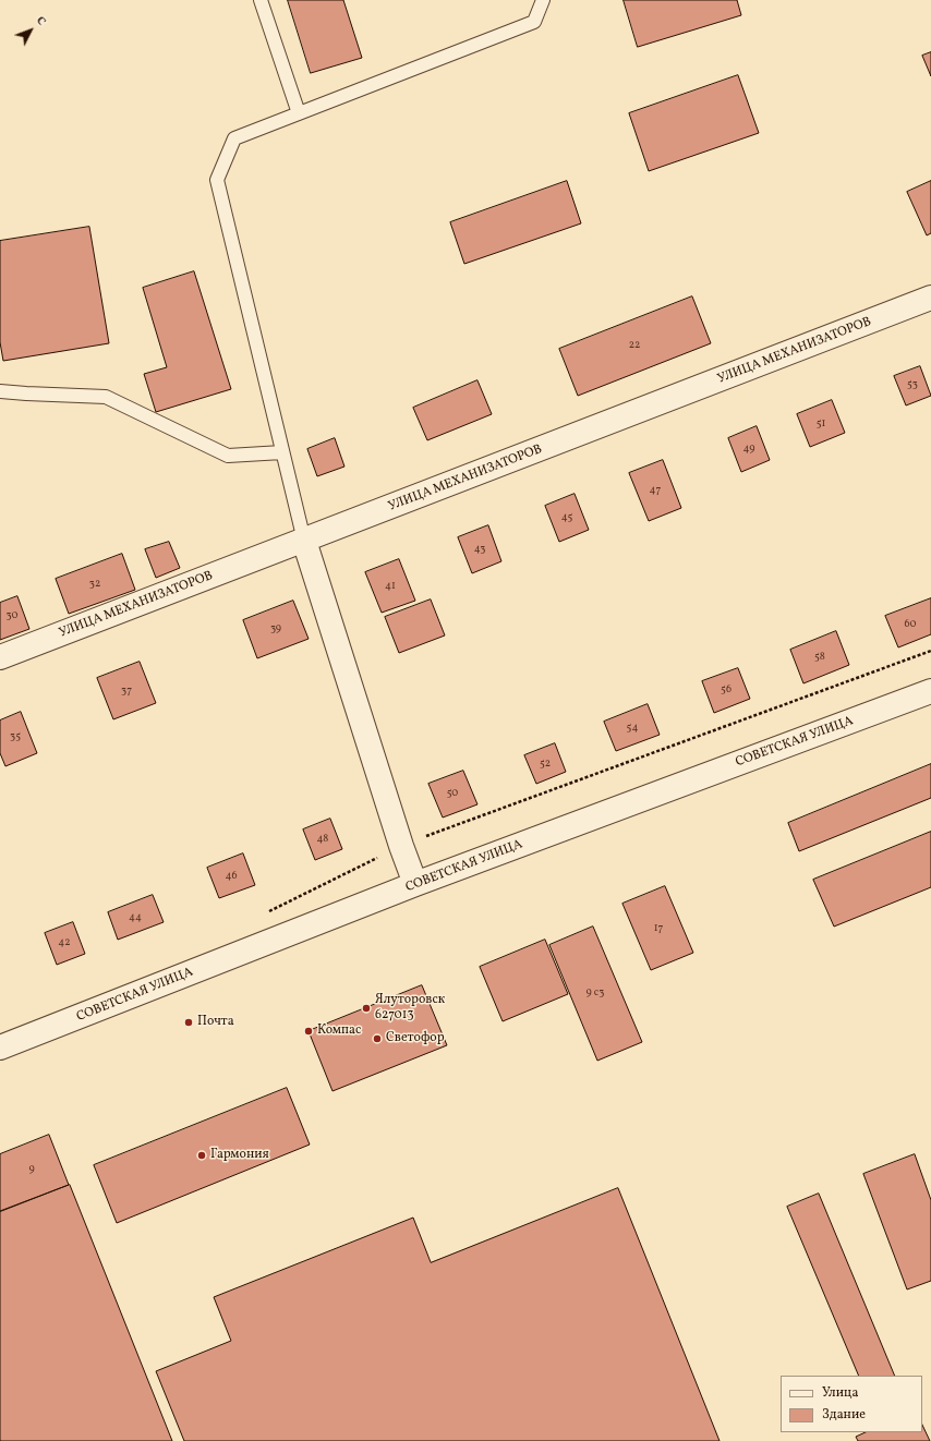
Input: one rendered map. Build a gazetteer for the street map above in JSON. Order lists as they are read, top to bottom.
{
  "streets": {
    "street": ["УЛИЦА МЕХАНИЗАТОРОВ", "СОВЕТСКАЯ УЛИЦА"]
  },
  "places": [
    "Ялуторовск 627013",
    "Почта",
    "Компас",
    "Светофор",
    "Гармония"
  ],
  "house_numbers": [
    "22",
    "53",
    "51",
    "49",
    "47",
    "45",
    "43",
    "32",
    "41",
    "30",
    "60",
    "39",
    "58",
    "56",
    "37",
    "54",
    "35",
    "52",
    "50",
    "48",
    "46",
    "44",
    "17",
    "42",
    "9 с3",
    "9"
  ],
  "legend": ["Улица", "Здание"],
  "north": "top right"
}
